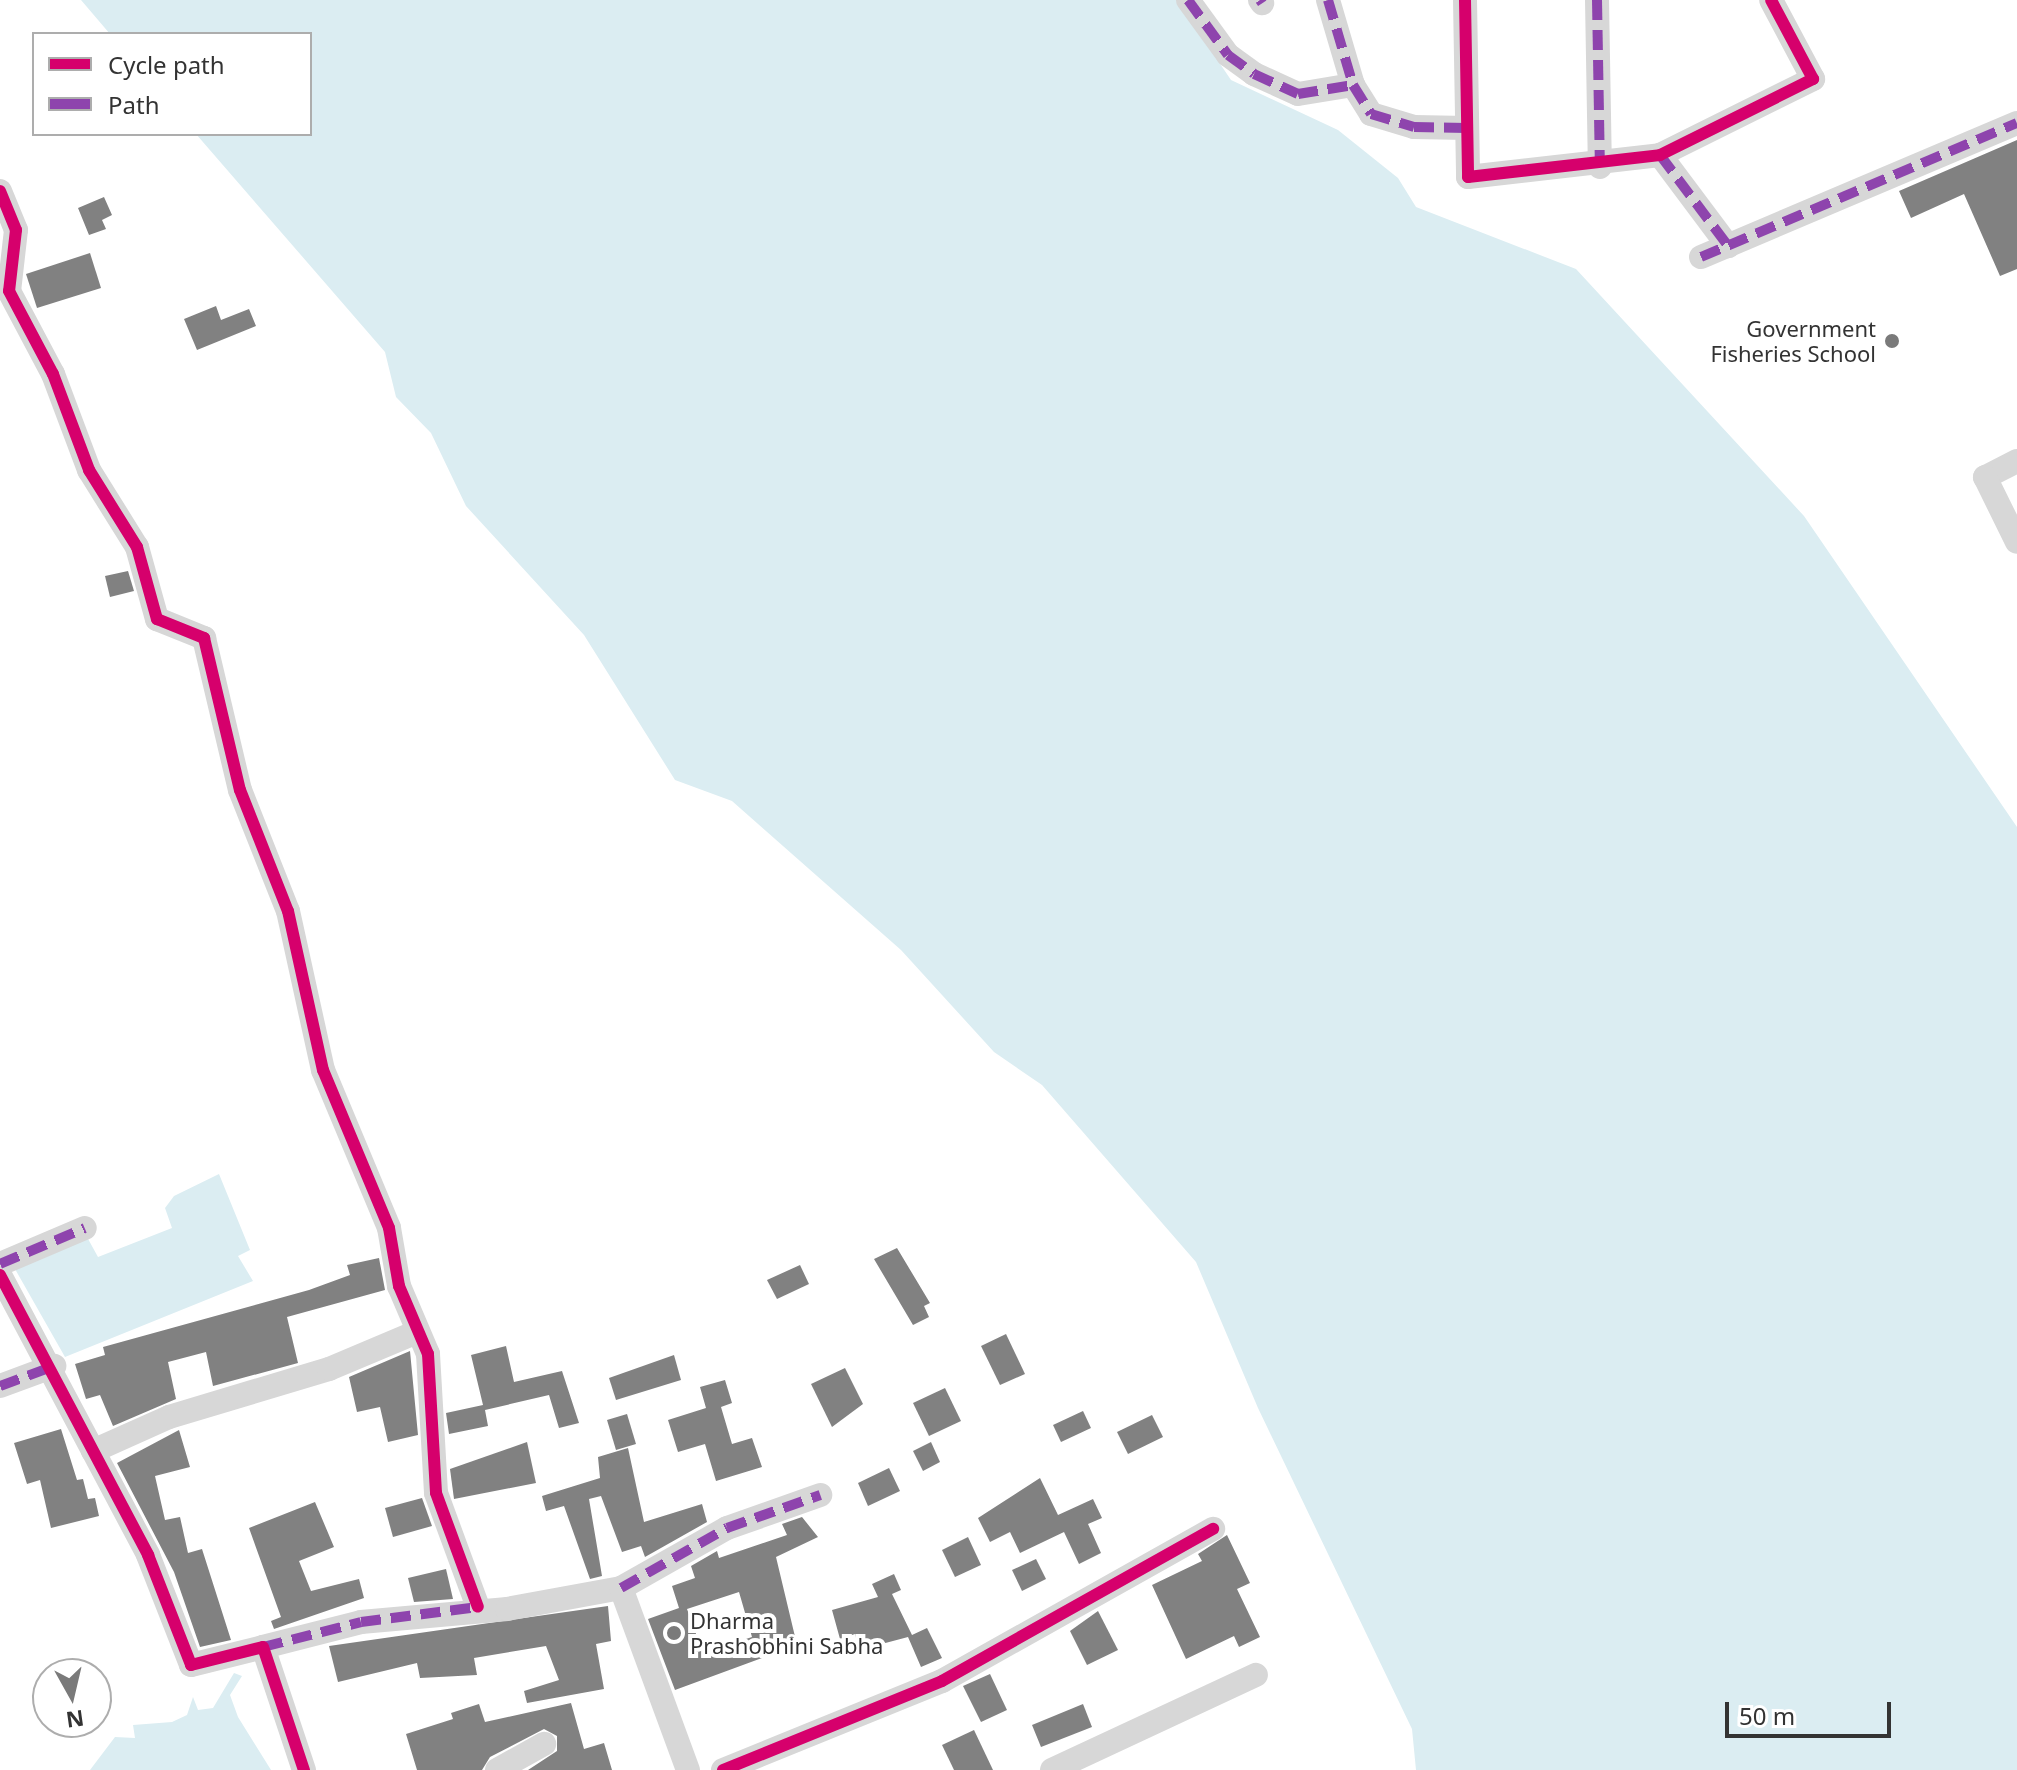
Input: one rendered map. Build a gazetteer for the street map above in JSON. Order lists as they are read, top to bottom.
{
  "places": ["Government Fisheries School", "Dharma Prashobhini Sabha"],
  "legend": ["Cycle path", "Path"],
  "scale_bar": "50 m",
  "north": "bottom"
}
